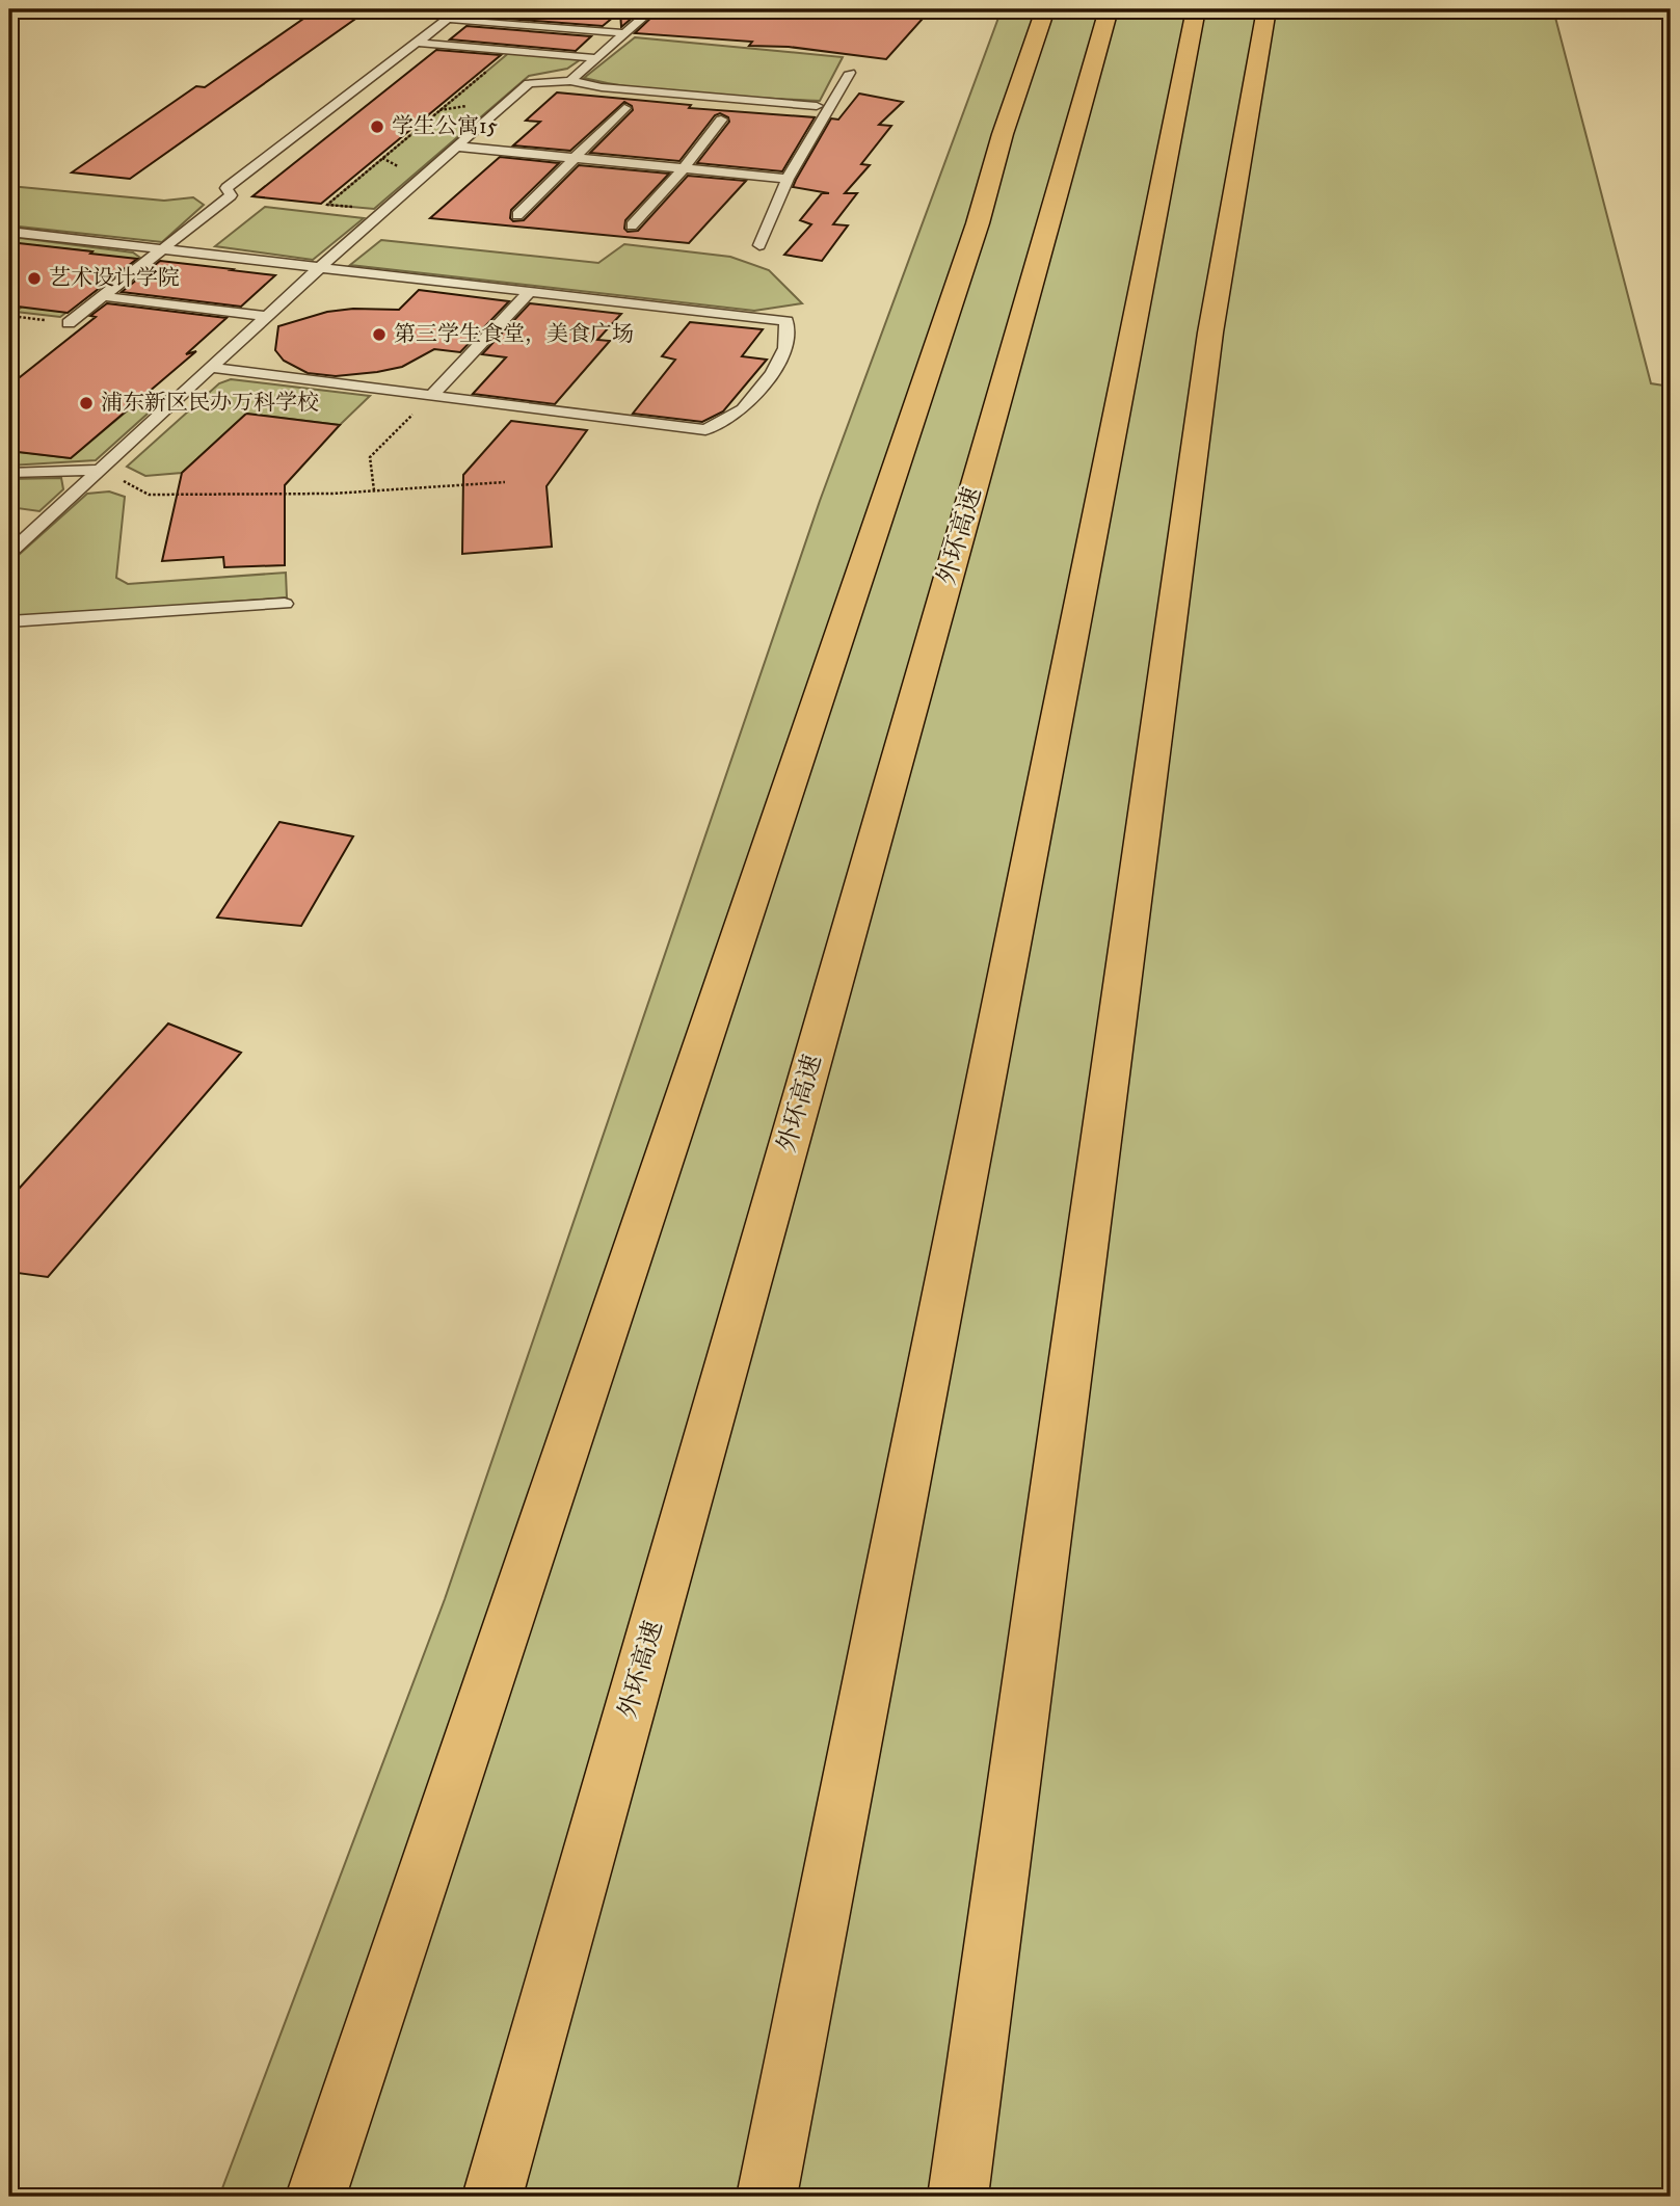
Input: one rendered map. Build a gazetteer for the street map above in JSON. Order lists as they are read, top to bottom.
{
  "streets": {
    "highway": ["外环高速"]
  },
  "places": [
    "学生公寓15",
    "艺术设计学院",
    "第三学生食堂，美食广场",
    "浦东新区民办万科学校"
  ]
}
